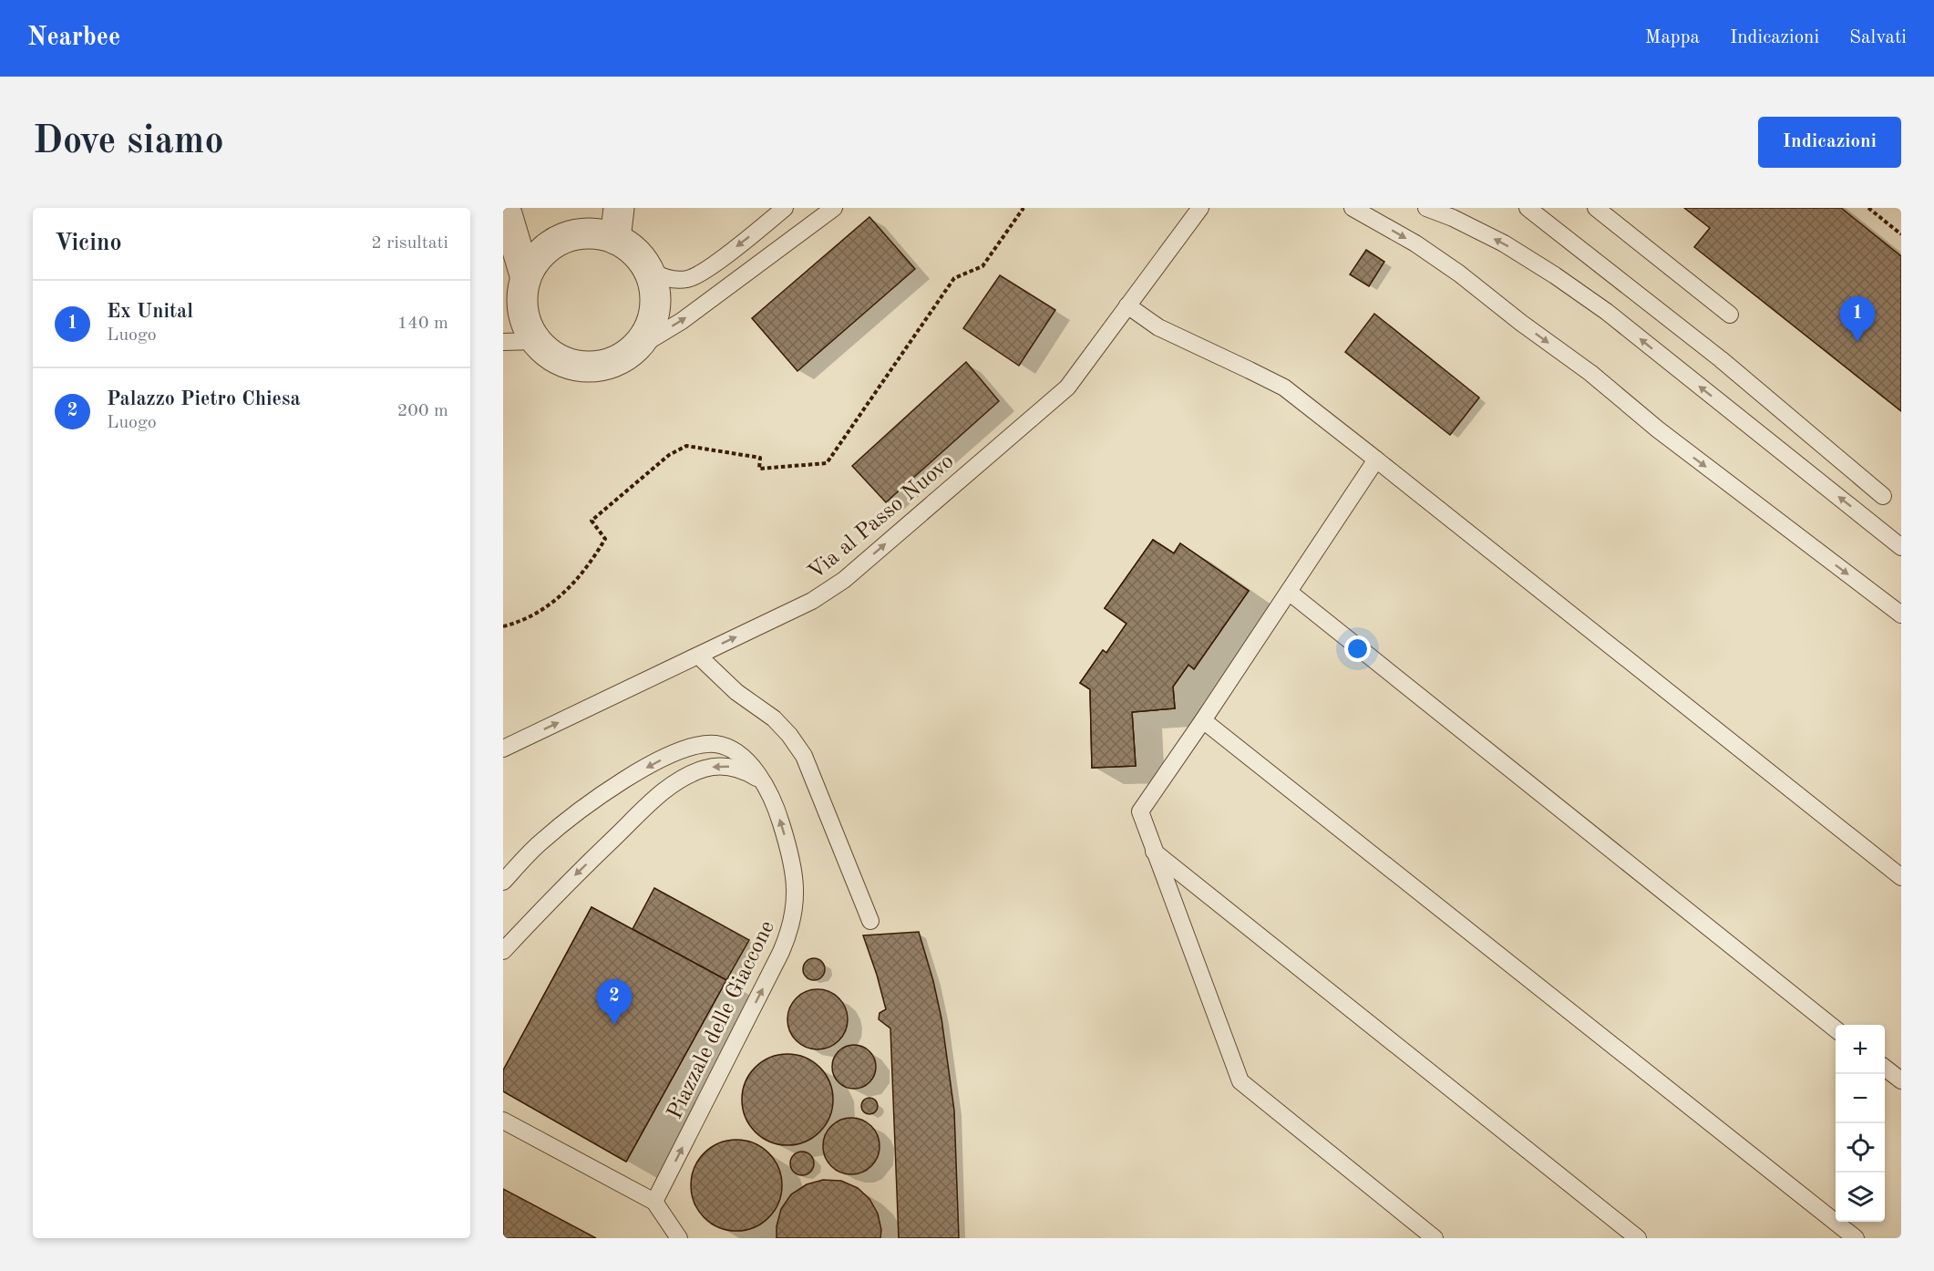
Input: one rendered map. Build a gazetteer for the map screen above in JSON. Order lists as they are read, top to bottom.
{
  "streets": {
    "lane": ["Via al Passo Nuovo", "Piazzale delle Giaccone"]
  },
  "page": {
    "header": "Nearbee",
    "nav": ["Mappa", "Indicazioni", "Salvati"],
    "buttons": "Indicazioni",
    "title": "Dove siamo",
    "heading": ["Vicino", "2 risultati"],
    "list": [
      {
        "mark": "1",
        "name": "Ex Unital",
        "note": "Luogo",
        "value": "140 m"
      },
      {
        "mark": "2",
        "name": "Palazzo Pietro Chiesa",
        "note": "Luogo",
        "value": "200 m"
      }
    ],
    "pins": ["1", "2"],
    "map_buttons": ["+", "−"]
  }
}
